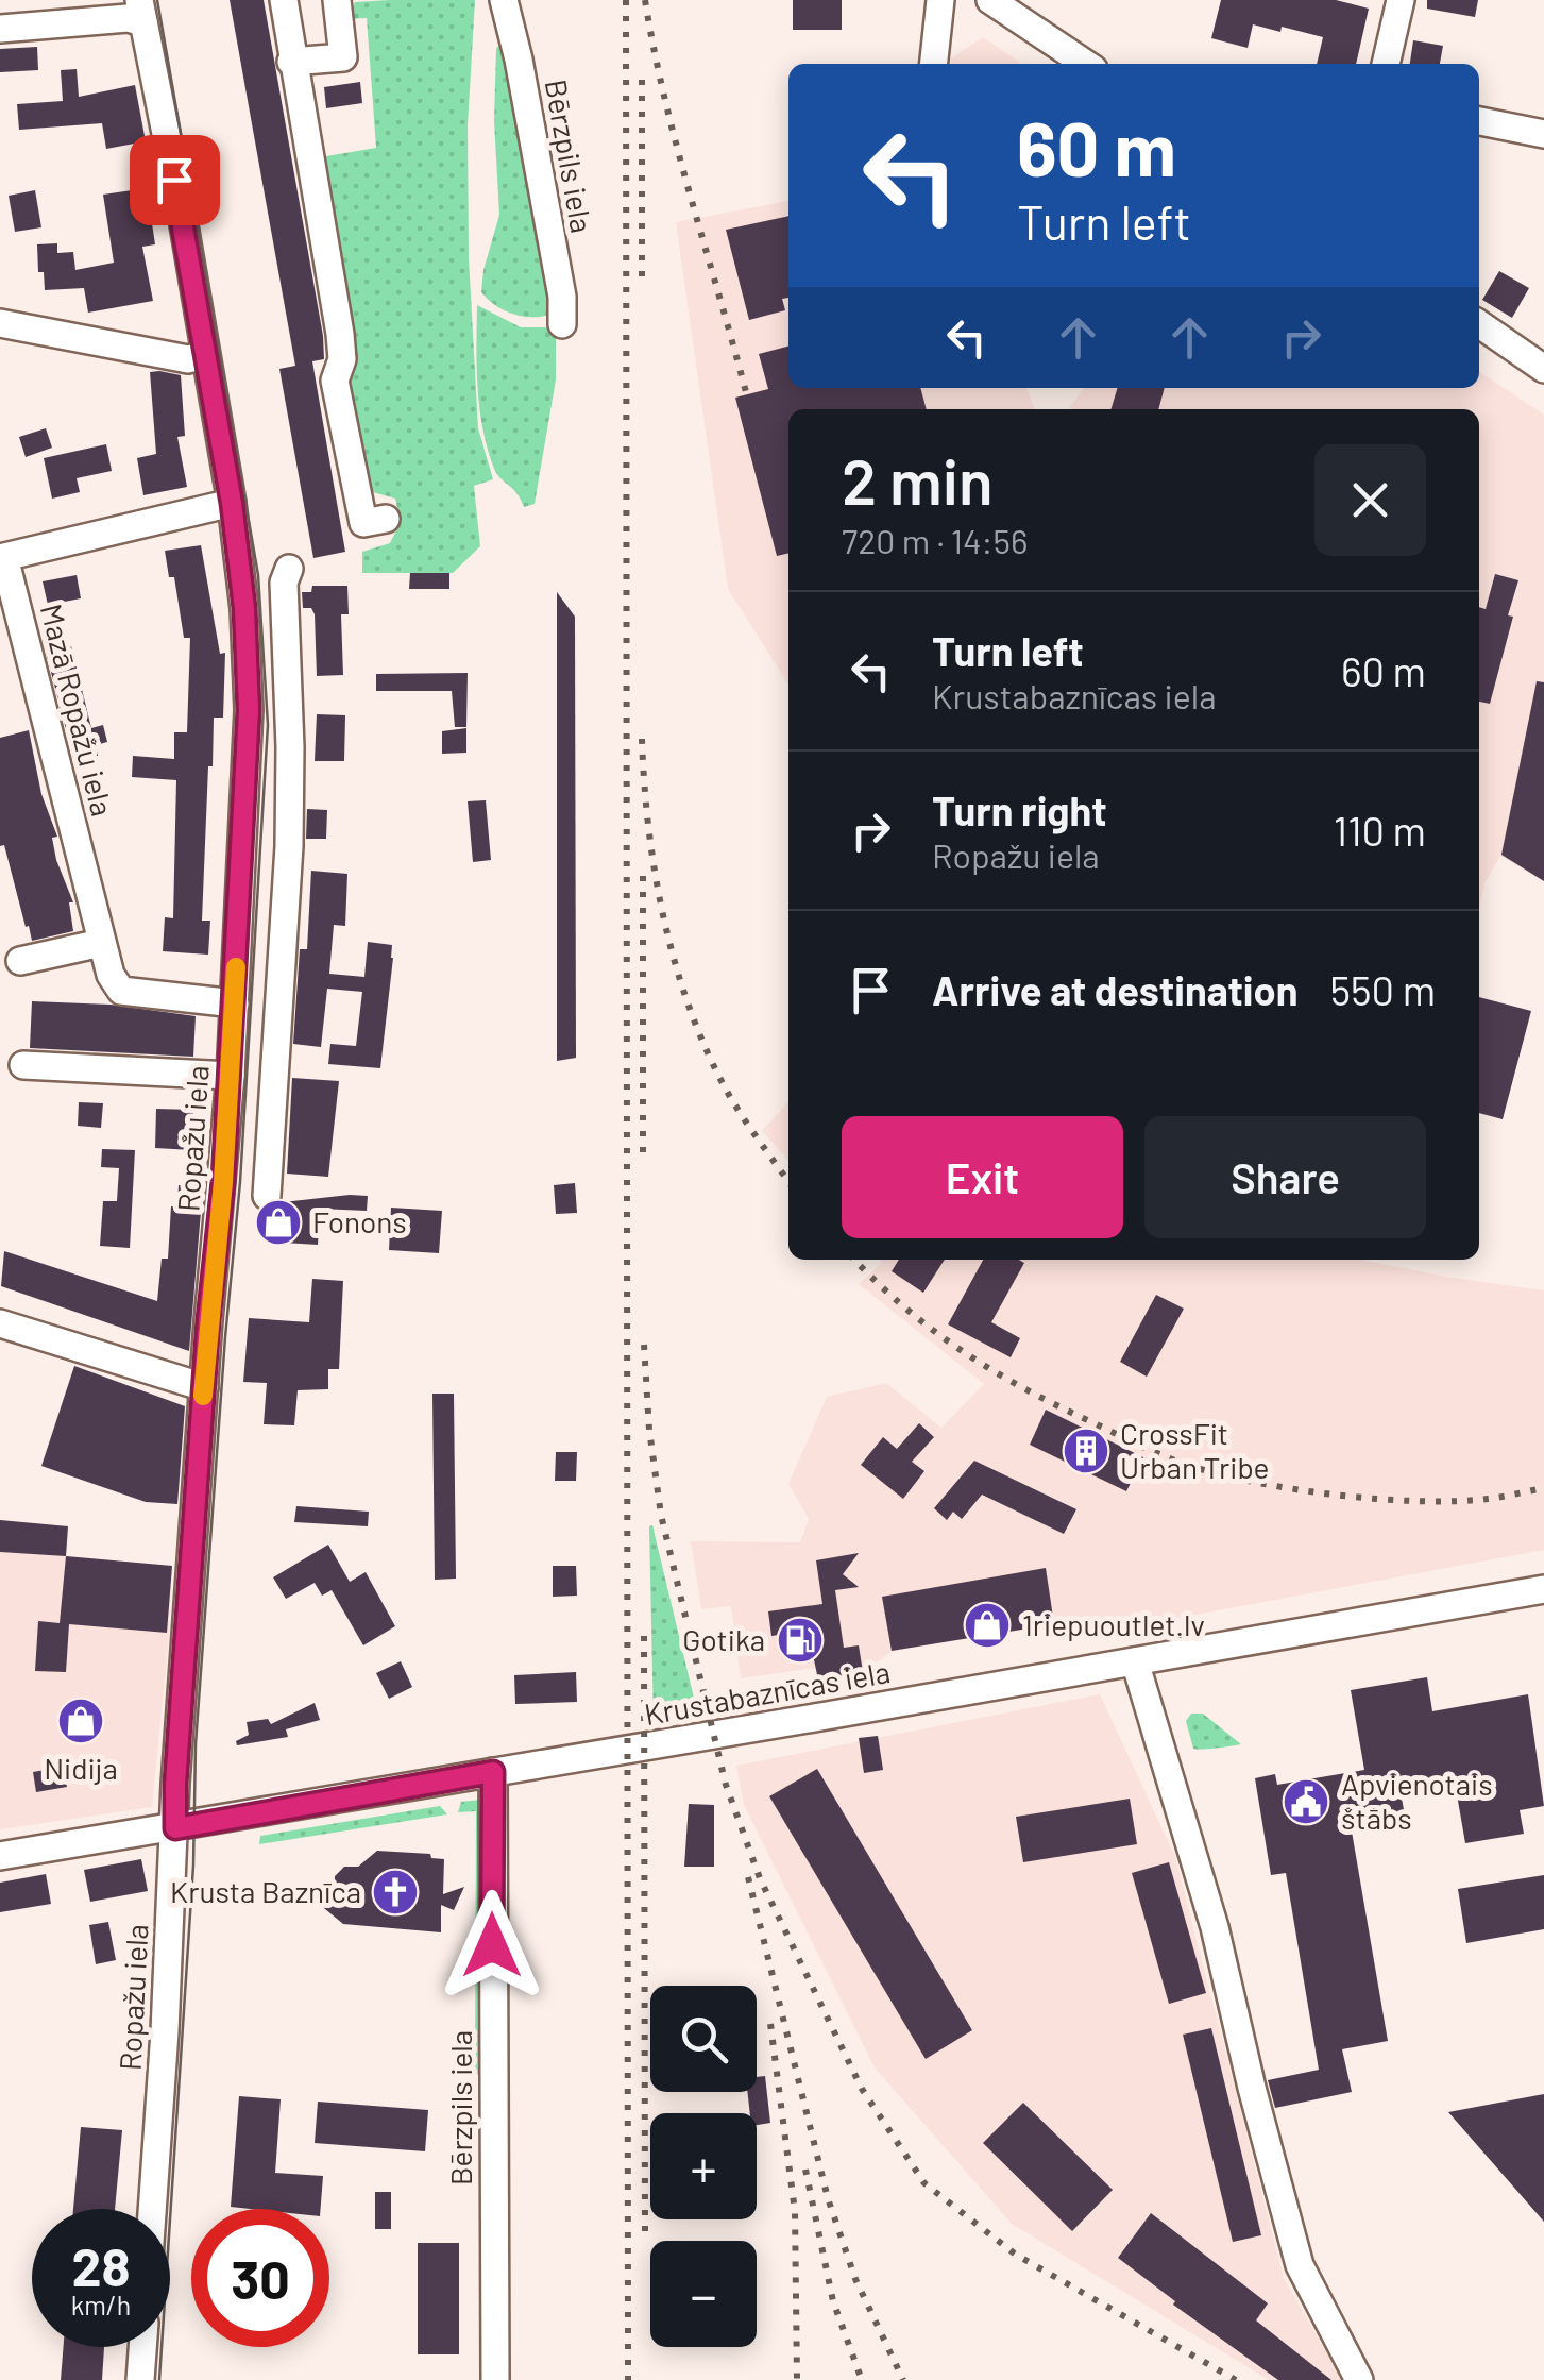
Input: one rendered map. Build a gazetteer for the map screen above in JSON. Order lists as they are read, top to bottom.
{
  "streets": {
    "street": [
      "Bērzpils iela",
      "Mazā Ropažu iela",
      "Ropažu iela",
      "Krustabaznīcas iela"
    ]
  },
  "crossings": [
    ["Bērzpils iela", "Krustabaznīcas iela"],
    ["Mazā Ropažu iela", "Ropažu iela"],
    ["Ropažu iela", "Krustabaznīcas iela"]
  ],
  "places": {
    "shop": ["Fonons", "1riepuoutlet.lv", "Nidija"],
    "building": ["CrossFit Urban Tribe"],
    "fuel station": ["Gotika"],
    "public building": ["Apvienotais štābs"],
    "church": ["Krusta Baznīca"]
  },
  "page": {
    "turn": ["60 m", "Turn left"],
    "heading": ["2 min", "720 m · 14:56"],
    "list": [
      {
        "name": "Turn left",
        "note": "Krustabaznīcas iela",
        "value": "60 m"
      },
      {
        "name": "Turn right",
        "note": "Ropažu iela",
        "value": "110 m"
      },
      {
        "name": "Arrive at destination",
        "value": "550 m"
      }
    ],
    "buttons": ["Exit", "Share"],
    "map_buttons": ["+", "−"],
    "speed": "28 km/h",
    "limit": "30"
  }
}
